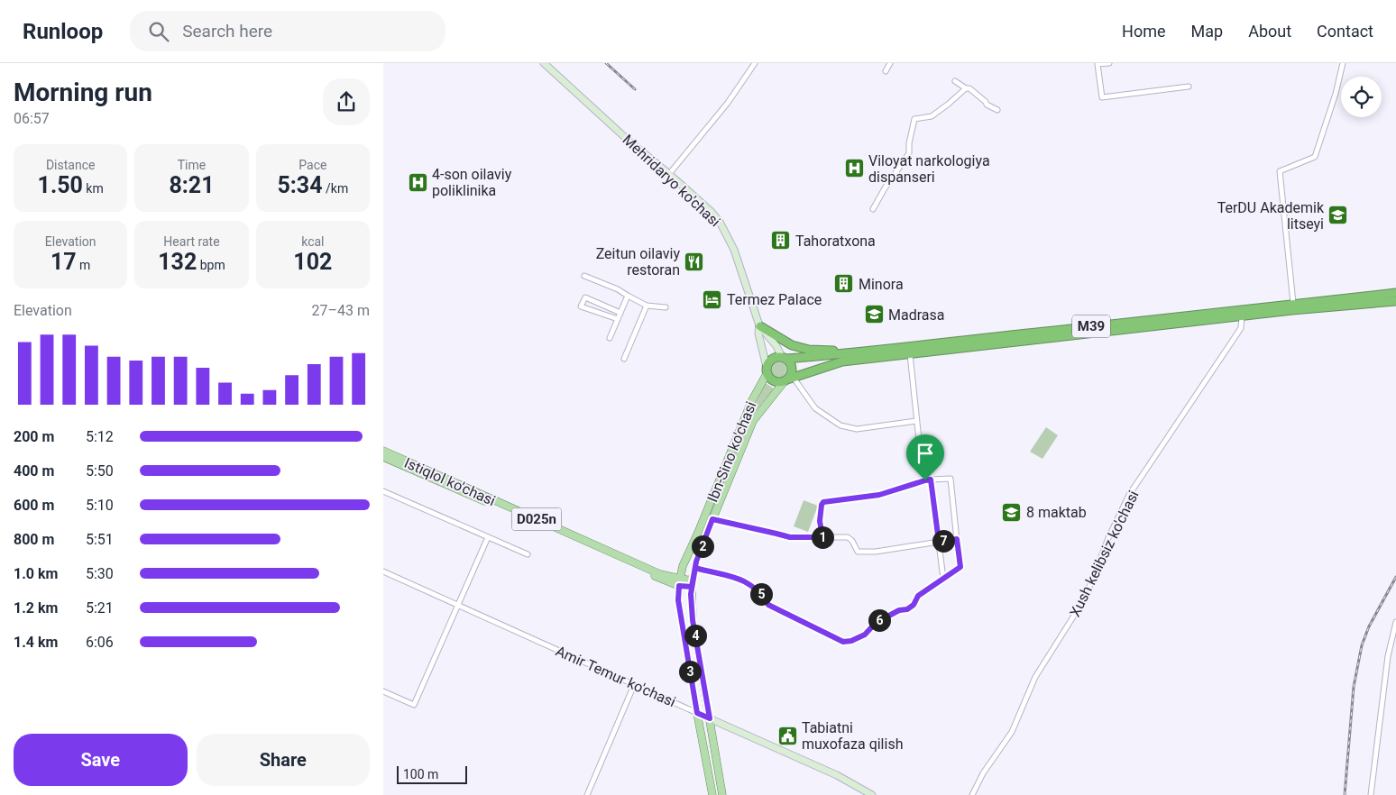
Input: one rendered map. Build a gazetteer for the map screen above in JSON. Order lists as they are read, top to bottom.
{
  "streets": {
    "highway": ["M39"],
    "main road": [
      "Мehridaryo ko'chasi",
      "Ibn-Sino ko'chasi",
      "Istiqlol ko'chasi",
      "D025n",
      "Amir Temur ko'chasi"
    ],
    "street": ["Xush kelibsiz ko'chasi"]
  },
  "crossings": [
    ["M39", "Ibn-Sino ko'chasi"],
    ["M39", "Xush kelibsiz ko'chasi"],
    ["Ibn-Sino ko'chasi", "Istiqlol ko'chasi"],
    ["Ibn-Sino ko'chasi", "Amir Temur ko'chasi"]
  ],
  "places": {
    "hospital": ["Viloyat narkologiya dispanseri", "4-son oilaviy poliklinika"],
    "school or university": ["TerDU Akademik litseyi", "Madrasa", "8 maktab"],
    "building": ["Tahoratxona", "Minora"],
    "restaurant": ["Zeitun oilaviy restoran"],
    "hotel": ["Termez Palace"],
    "public building": ["Tabiatni muxofaza qilish"]
  },
  "scale_bar": "100 m",
  "page": {
    "header": "Runloop",
    "search": "Search here",
    "nav": [
      "Home",
      "Map",
      "About",
      "Contact"
    ],
    "heading": ["Morning run", "06:57"],
    "stats": [
      ["Distance", "1.50 km"],
      ["Time", "8:21"],
      ["Pace", "5:34 /km"],
      ["Elevation", "17 m"],
      ["Heart rate", "132 bpm"],
      ["kcal", "102"]
    ],
    "chart": ["Elevation", "27–43 m"],
    "list": [
      {
        "name": "200 m",
        "note": "5:12"
      },
      {
        "name": "400 m",
        "note": "5:50"
      },
      {
        "name": "600 m",
        "note": "5:10"
      },
      {
        "name": "800 m",
        "note": "5:51"
      },
      {
        "name": "1.0 km",
        "note": "5:30"
      },
      {
        "name": "1.2 km",
        "note": "5:21"
      },
      {
        "name": "1.4 km",
        "note": "6:06"
      }
    ],
    "pins": [
      "1",
      "7",
      "2",
      "5",
      "6",
      "4",
      "3"
    ],
    "buttons": ["Save", "Share"],
    "scale": "100 m"
  }
}
